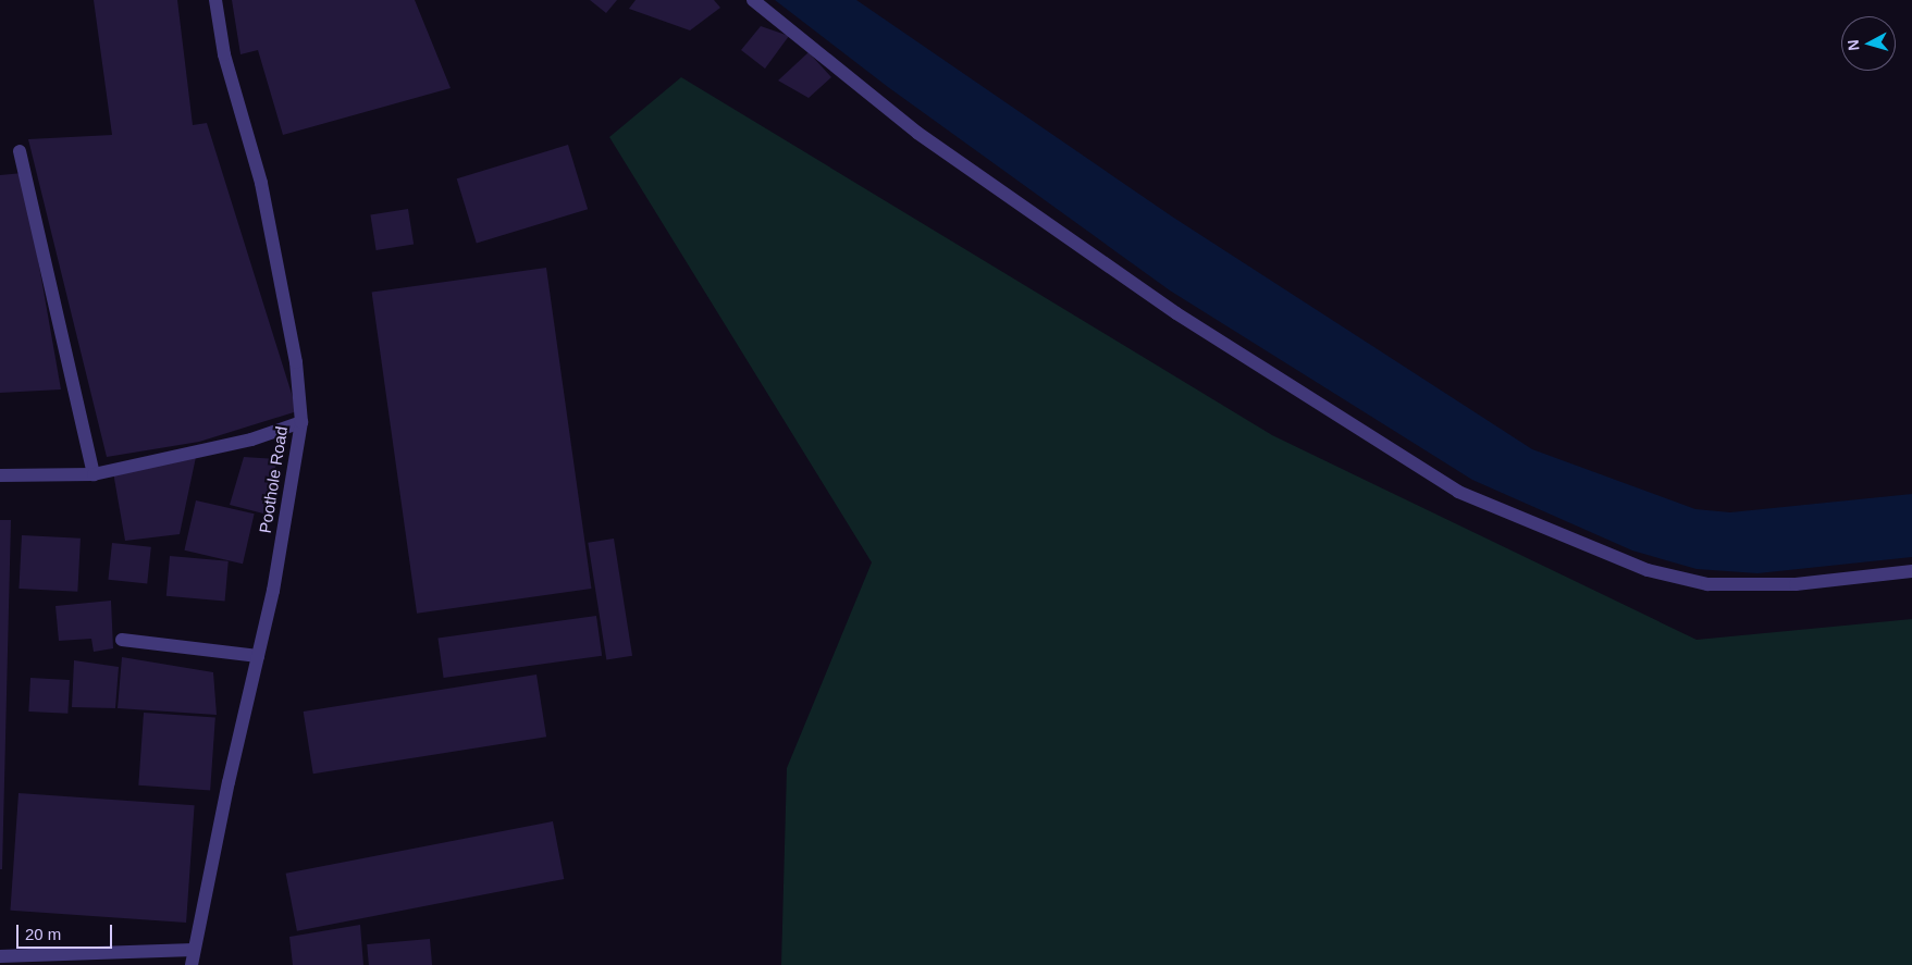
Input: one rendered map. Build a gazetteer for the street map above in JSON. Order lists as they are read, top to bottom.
{
  "streets": {
    "street": ["Poothole Road"]
  },
  "scale_bar": "20 m",
  "north": "left"
}
